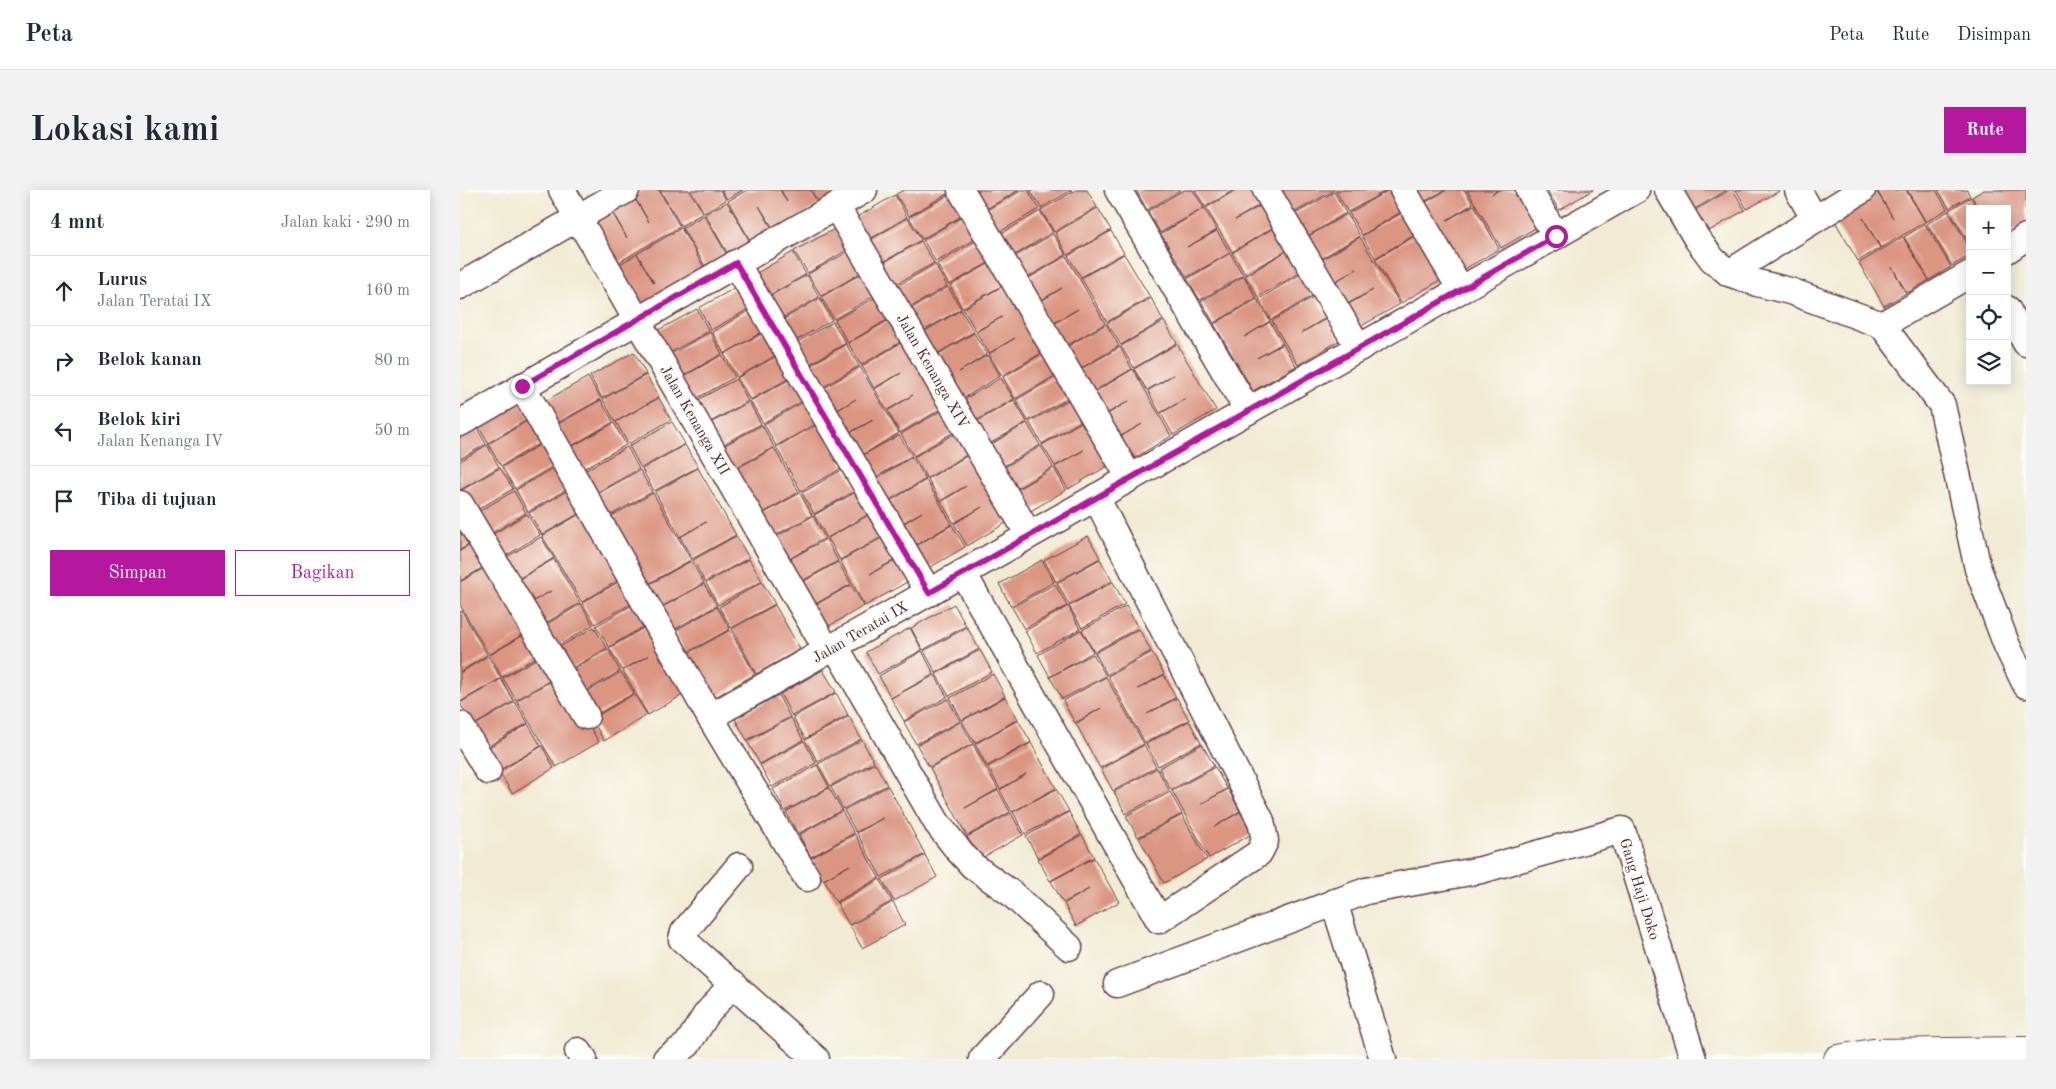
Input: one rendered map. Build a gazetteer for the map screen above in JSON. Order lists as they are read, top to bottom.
{
  "streets": {
    "street": [
      "Jalan Kenanga XIV",
      "Jalan Kenanga XII",
      "Jalan Teratai IX",
      "Gang Haji Doko"
    ]
  },
  "crossings": [
    ["Jalan Kenanga XIV", "Jalan Teratai IX"],
    ["Jalan Kenanga XII", "Jalan Teratai IX"]
  ],
  "page": {
    "header": "Peta",
    "nav": ["Peta", "Rute", "Disimpan"],
    "buttons": [
      "Rute",
      ["Simpan", "Bagikan"]
    ],
    "title": "Lokasi kami",
    "heading": ["4 mnt", "Jalan kaki · 290 m"],
    "map_buttons": ["+", "−"],
    "list": [
      ["Lurus", "Jalan Teratai IX", "160 m"],
      ["Belok kanan", "80 m"],
      ["Belok kiri", "Jalan Kenanga IV", "50 m"],
      "Tiba di tujuan"
    ]
  }
}
